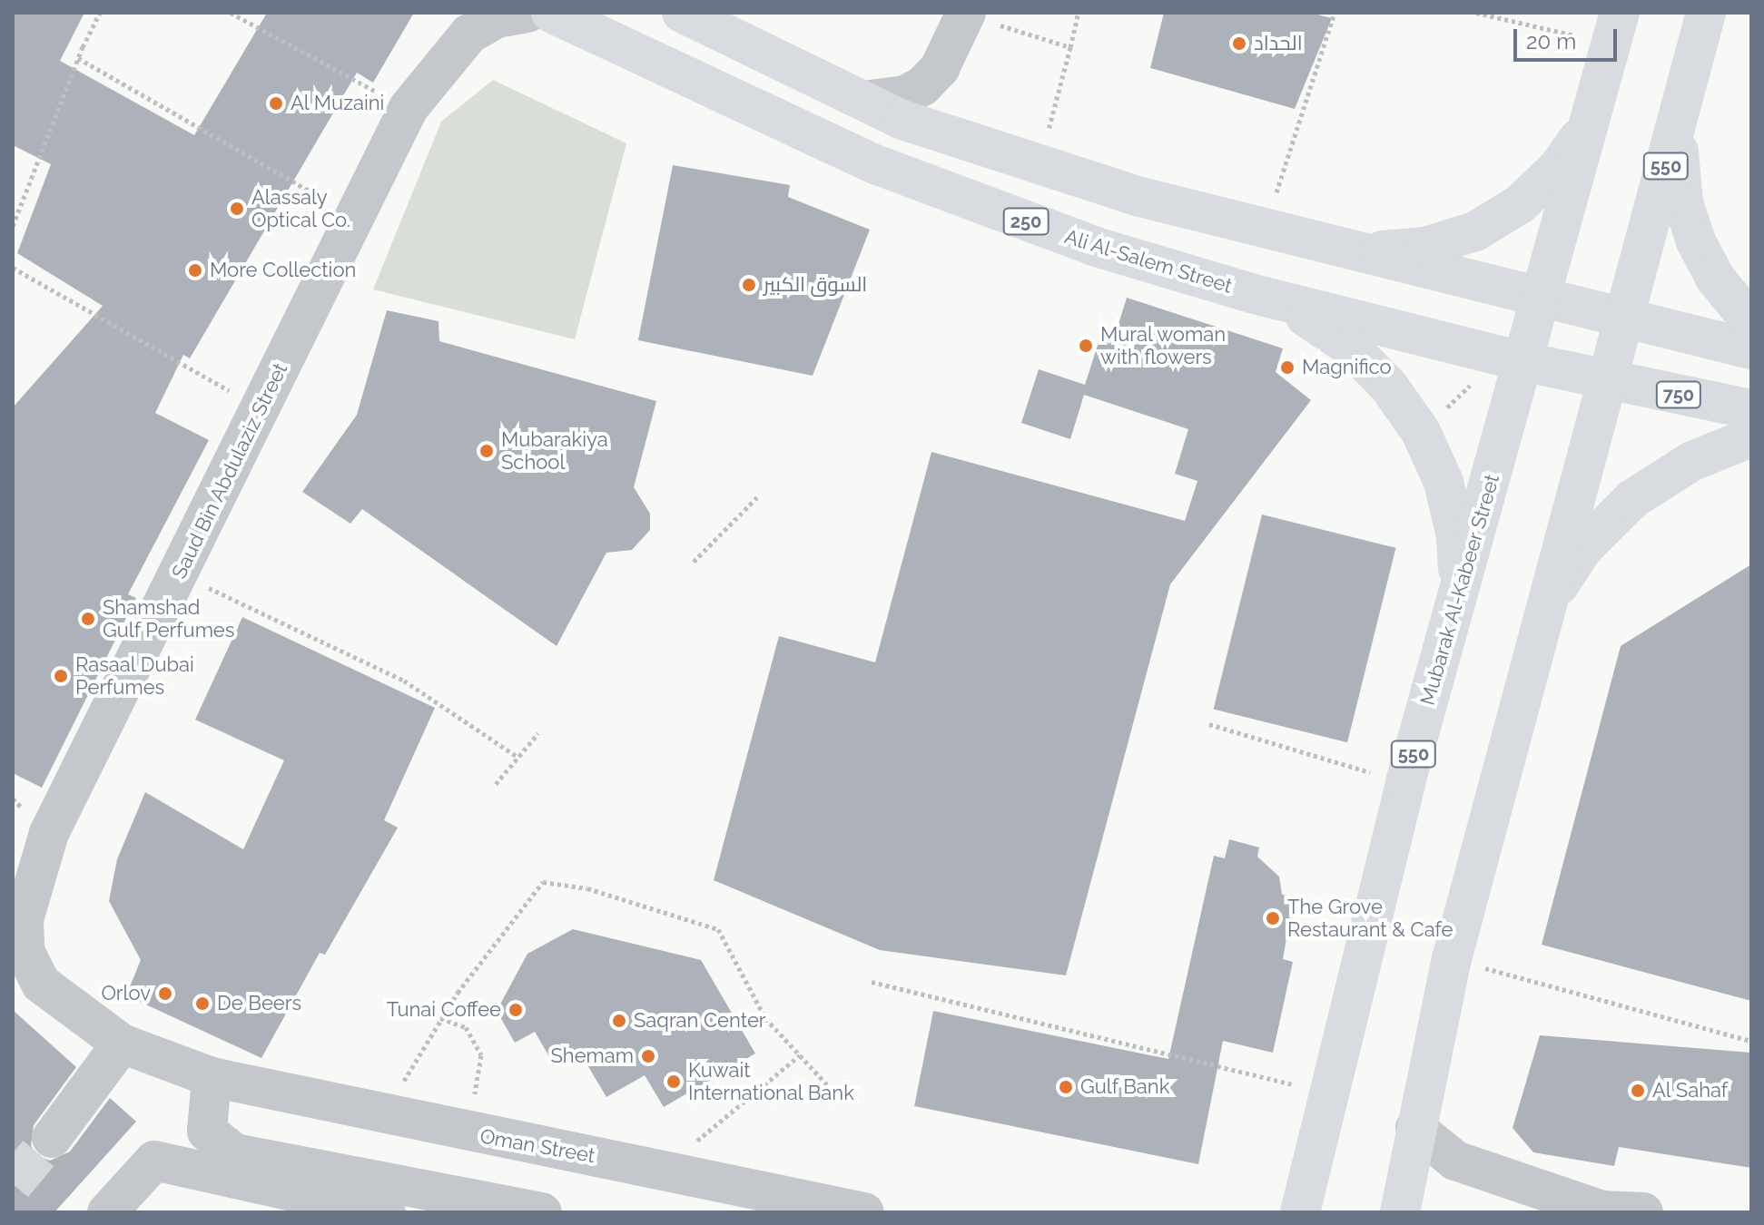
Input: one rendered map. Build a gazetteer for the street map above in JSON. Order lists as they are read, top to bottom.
{
  "streets": {
    "main road": [
      "550",
      "250",
      "Ali Al-Salem Street",
      "750",
      "Mubarak Al-Kabeer Street"
    ],
    "street": ["Saud Bin Abdulaziz Street", "Oman Street"]
  },
  "crossings": [
    ["550", "Ali Al-Salem Street"],
    ["550", "750"],
    ["Ali Al-Salem Street", "750"],
    ["Ali Al-Salem Street", "Mubarak Al-Kabeer Street"],
    ["Saud Bin Abdulaziz Street", "Oman Street"]
  ],
  "places": [
    "الحداد",
    "Al Muzaini",
    "Alassaly Optical Co.",
    "More Collection",
    "السوق الكبير",
    "Mural woman with flowers",
    "Magnifico",
    "Mubarakiya School",
    "Shamshad Gulf Perfumes",
    "Rasaal Dubai Perfumes",
    "The Grove Restaurant & Cafe",
    "Orlov",
    "De Beers",
    "Tunai Coffee",
    "Saqran Center",
    "Shemam",
    "Kuwait International Bank",
    "Gulf Bank",
    "Al Sahaf"
  ],
  "scale_bar": "20 m"
}
